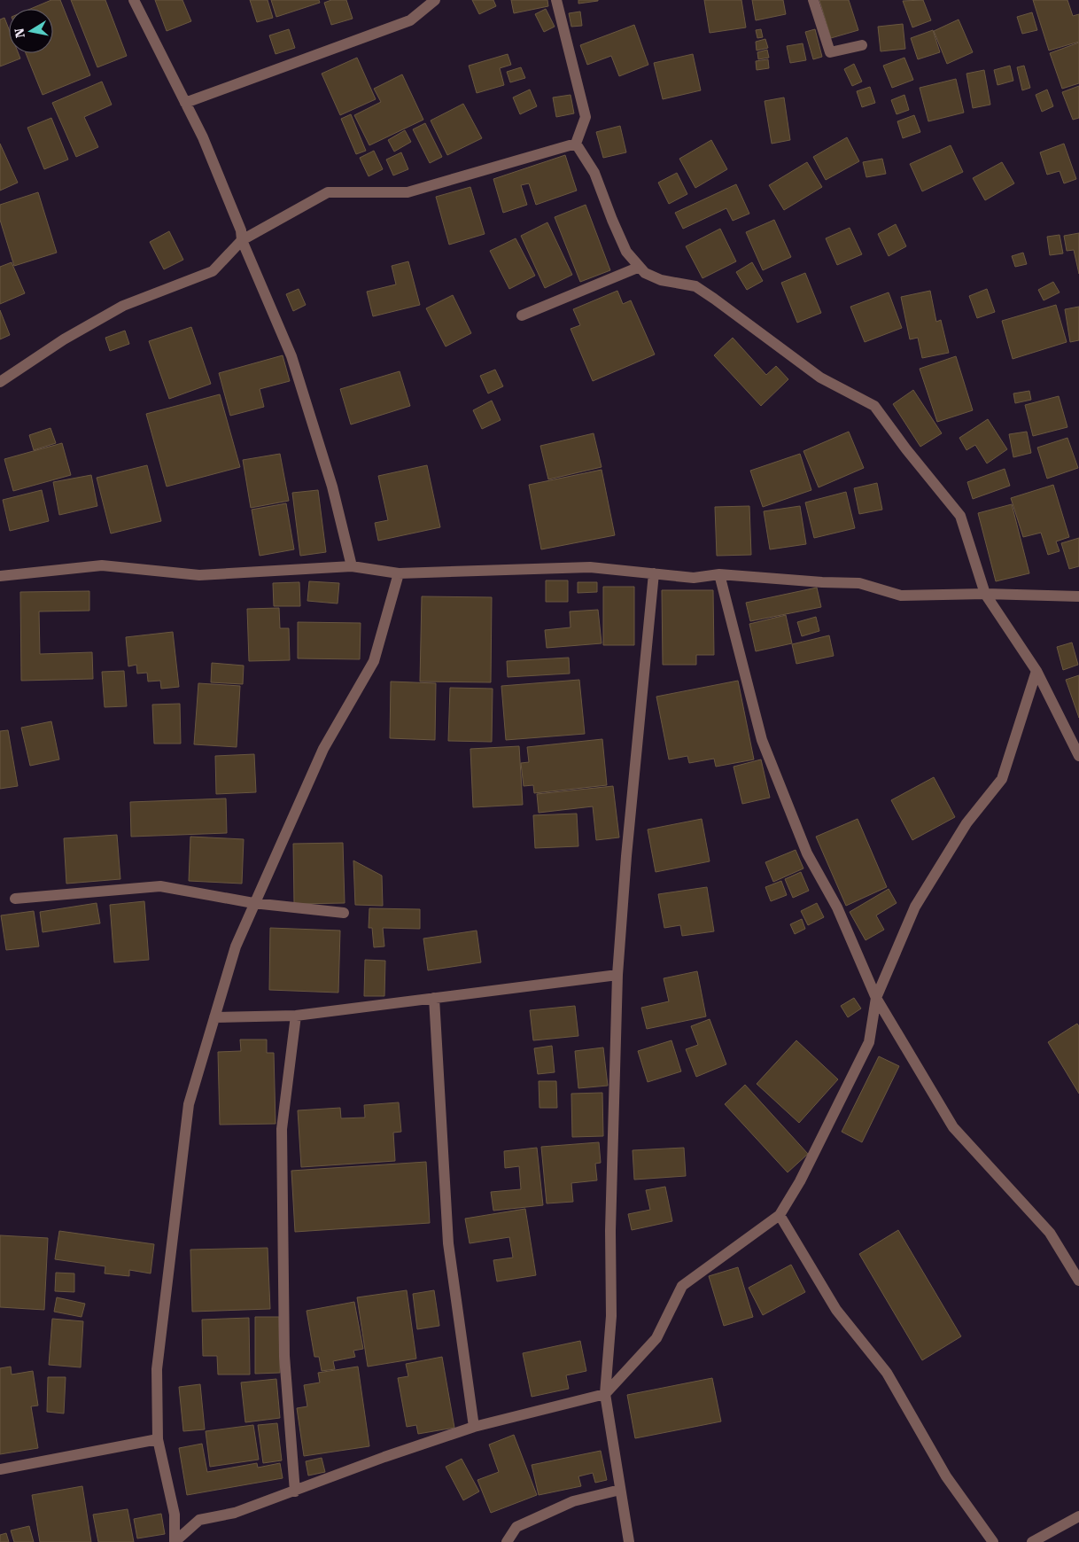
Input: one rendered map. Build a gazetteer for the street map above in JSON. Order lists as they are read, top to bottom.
{
  "north": "left"
}
